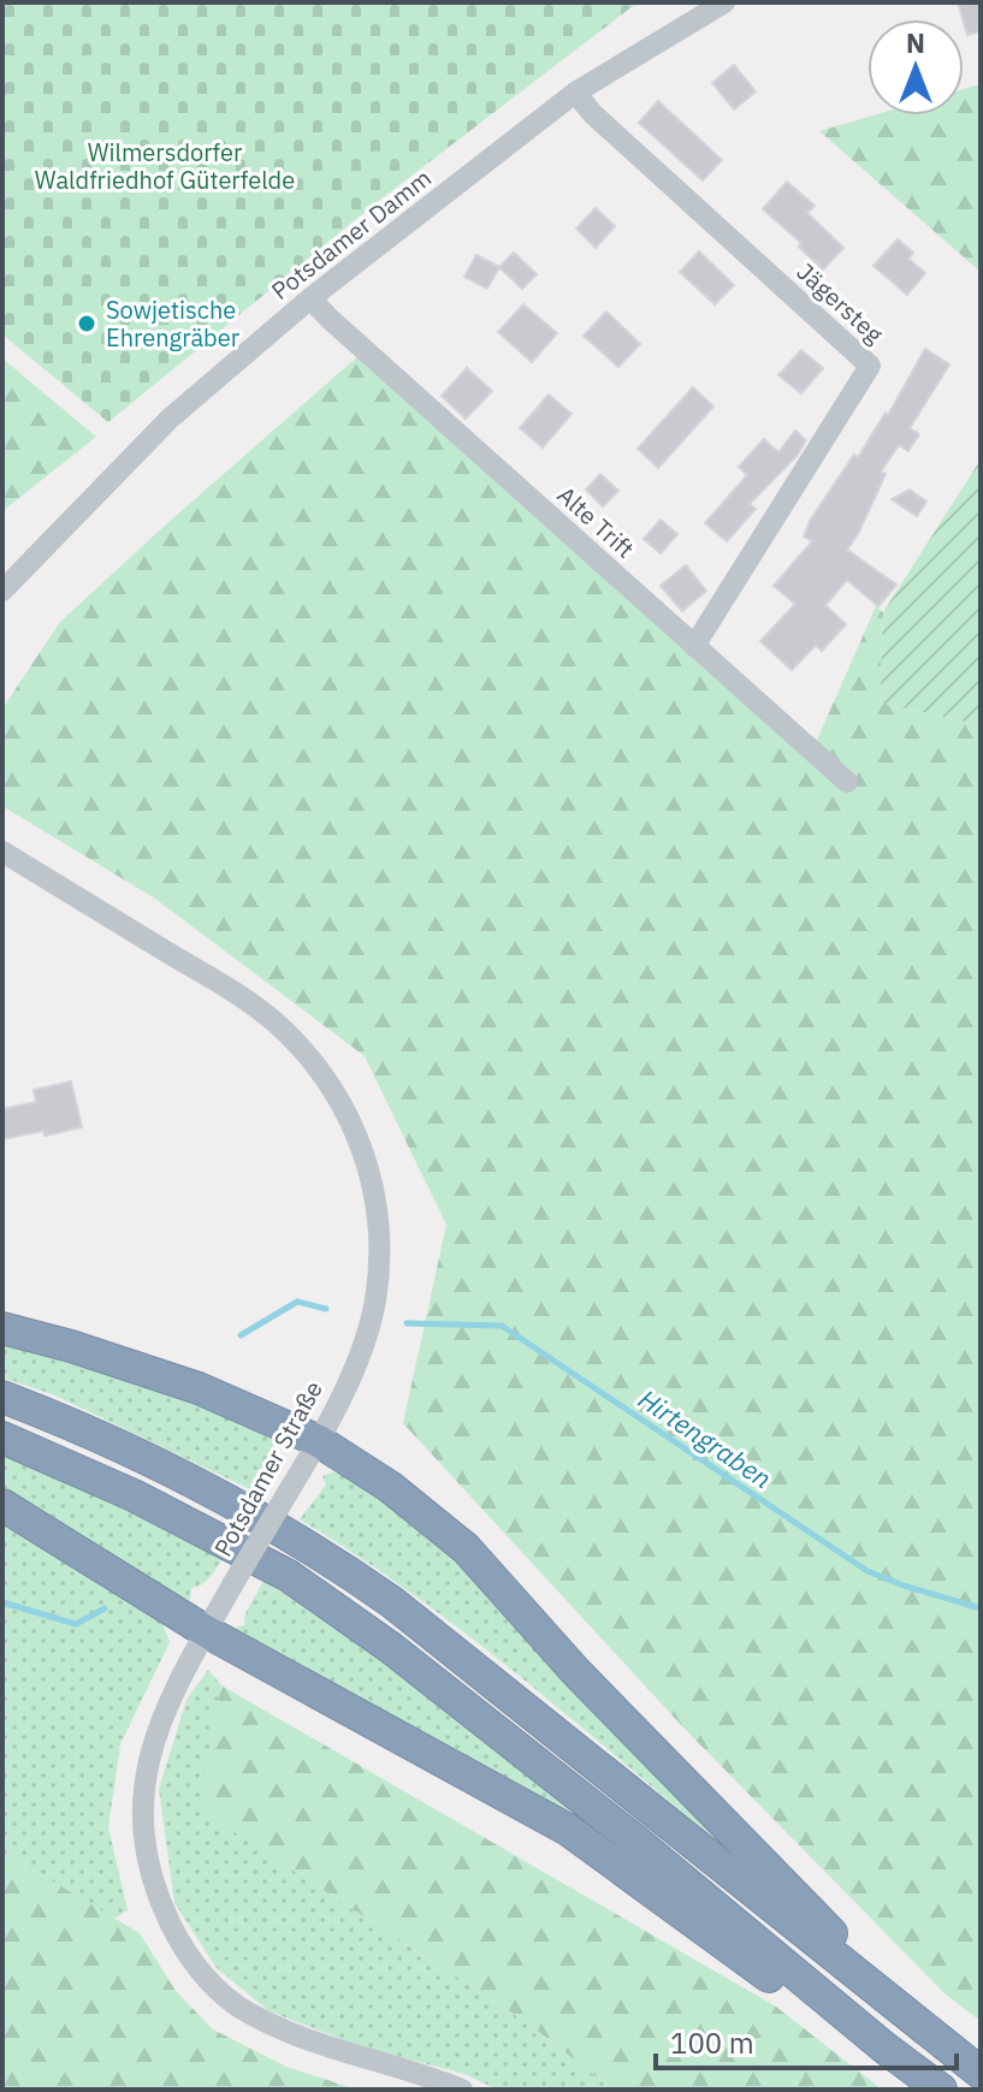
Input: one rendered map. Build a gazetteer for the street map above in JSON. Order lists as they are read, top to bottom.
{
  "streets": {
    "street": [
      "Potsdamer Damm",
      "Jägersteg",
      "Alte Trift",
      "Potsdamer Straße"
    ]
  },
  "crossings": [
    ["Potsdamer Damm", "Jägersteg"],
    ["Potsdamer Damm", "Alte Trift"],
    ["Jägersteg", "Alte Trift"]
  ],
  "water": ["Hirtengraben"],
  "parks": ["Wilmersdorfer Waldfriedhof Güterfelde"],
  "places": ["Sowjetische Ehrengräber"],
  "scale_bar": "100 m",
  "north": "top"
}
